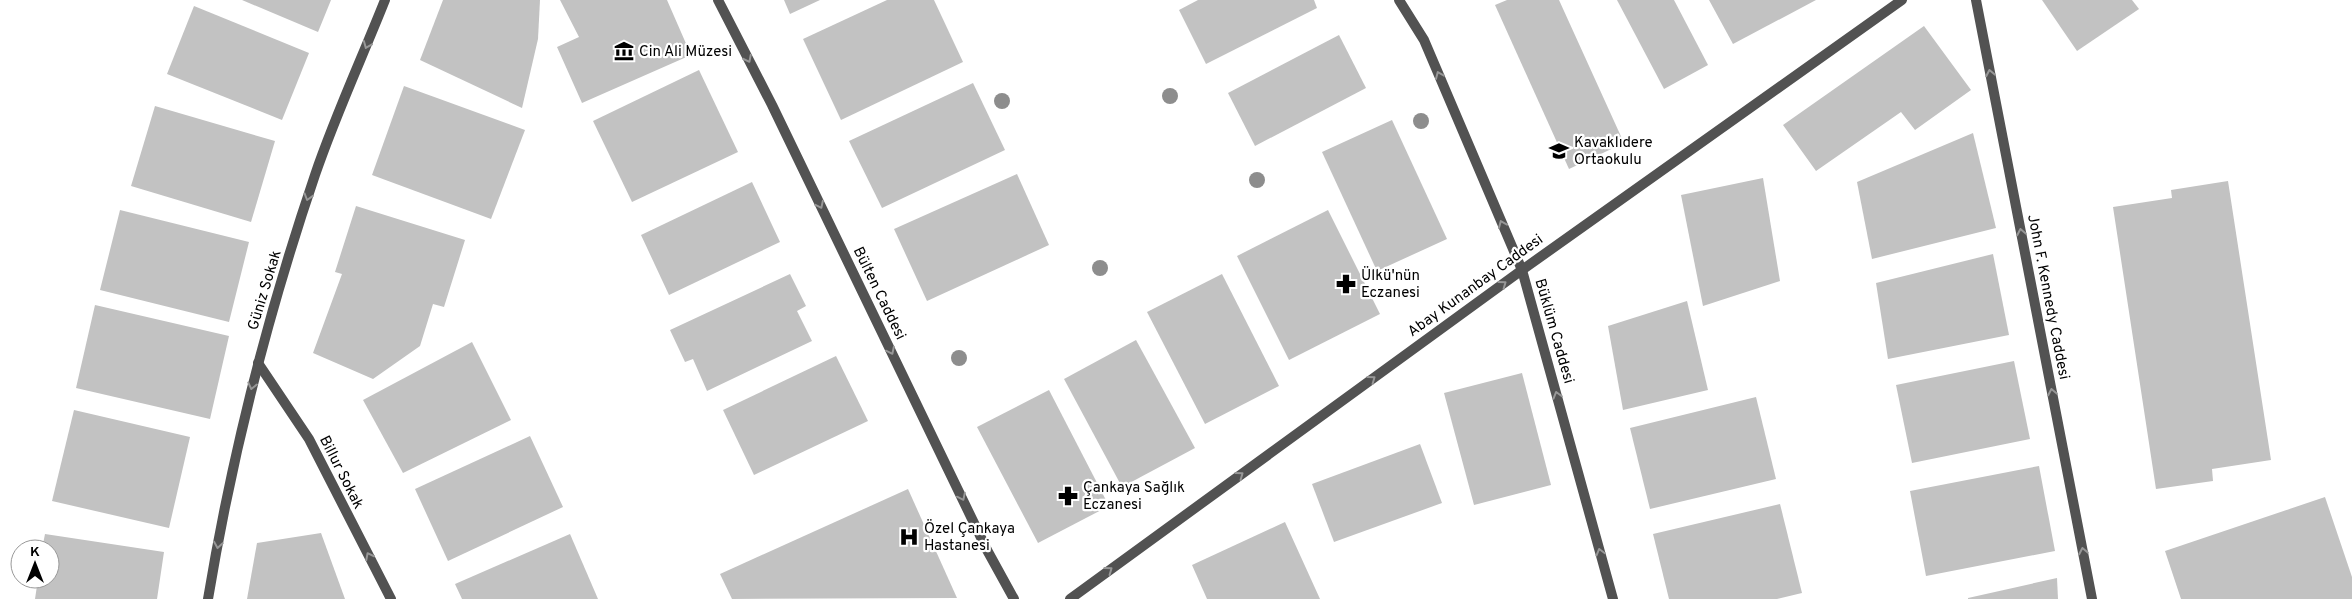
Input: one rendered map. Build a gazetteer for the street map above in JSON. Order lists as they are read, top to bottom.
{
  "streets": {
    "street": [
      "Abay Kunanbay Caddesi",
      "Güniz Sokak",
      "Bülten Caddesi",
      "John F. Kennedy Caddesi",
      "Büklüm Caddesi",
      "Billur Sokak"
    ]
  },
  "crossings": [
    ["Abay Kunanbay Caddesi", "Büklüm Caddesi"],
    ["Güniz Sokak", "Billur Sokak"]
  ],
  "one_way": [
    "Abay Kunanbay Caddesi",
    "Güniz Sokak",
    "Bülten Caddesi",
    "John F. Kennedy Caddesi",
    "Büklüm Caddesi",
    "Billur Sokak"
  ],
  "places": {
    "museum": ["Cin Ali Müzesi"],
    "school or university": ["Kavaklıdere Ortaokulu"],
    "pharmacy": ["Ülkü'nün Eczanesi", "Çankaya Sağlık Eczanesi"],
    "hospital": ["Özel Çankaya Hastanesi"]
  },
  "north": "top"
}
